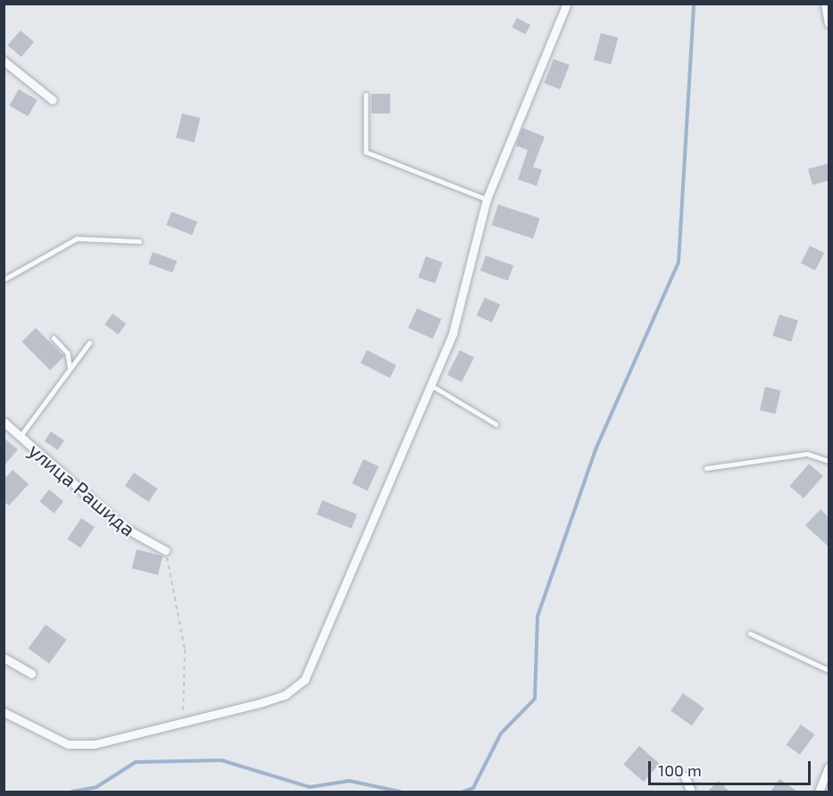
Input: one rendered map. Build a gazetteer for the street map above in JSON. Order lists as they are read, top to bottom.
{
  "streets": {
    "street": ["улица Рашида"]
  },
  "scale_bar": "100 m"
}
